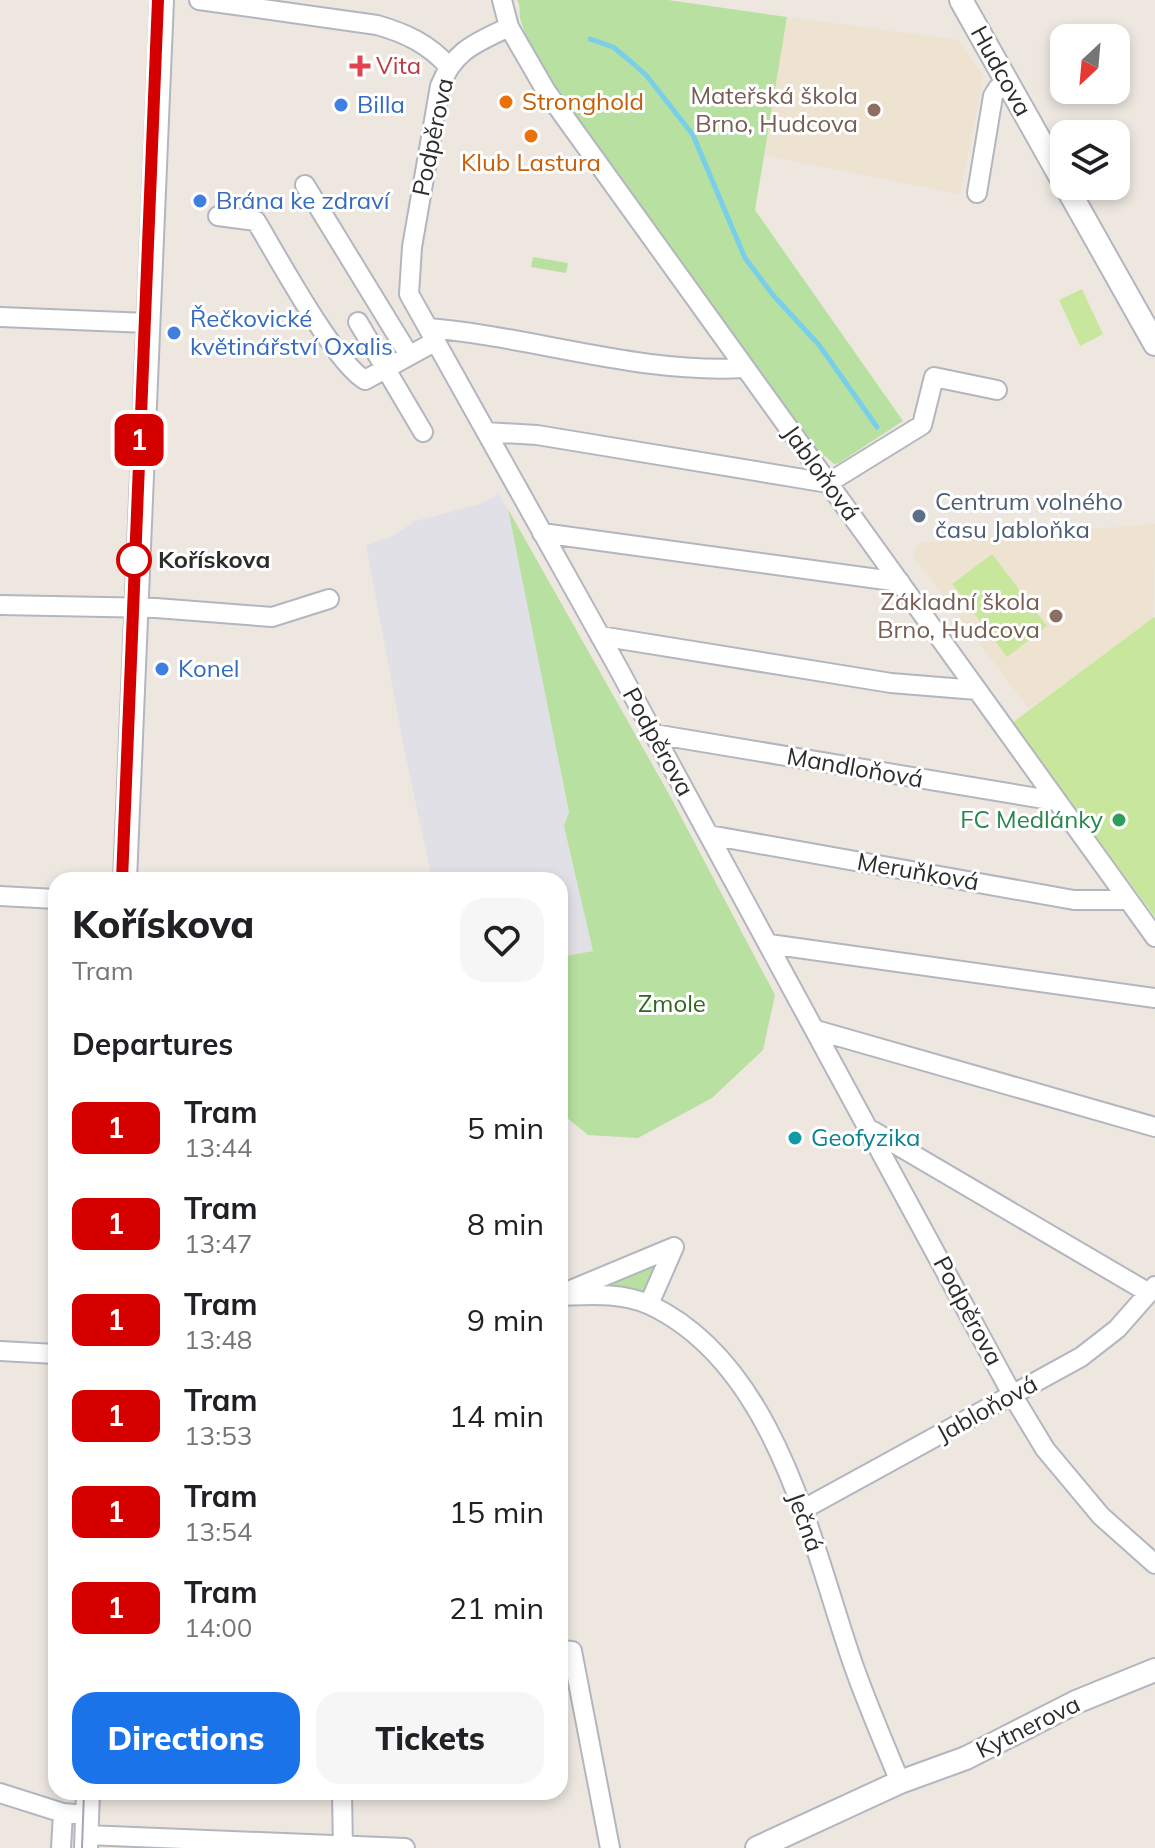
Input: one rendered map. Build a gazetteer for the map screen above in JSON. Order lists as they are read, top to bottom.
{
  "streets": {
    "street": [
      "Hudcova",
      "Podpěrova",
      "Jabloňová",
      "Mandloňová",
      "Meruňková",
      "Ječná",
      "Kytnerova"
    ]
  },
  "crossings": [
    ["Podpěrova", "Jabloňová"],
    ["Podpěrova", "Mandloňová"],
    ["Podpěrova", "Meruňková"],
    ["Jabloňová", "Mandloňová"],
    ["Jabloňová", "Meruňková"],
    ["Jabloňová", "Ječná"],
    ["Ječná", "Kytnerova"]
  ],
  "parks": ["Zmole"],
  "places": {
    "health": ["Vita"],
    "other": [
      "Stronghold",
      "Billa",
      "Mateřská škola Brno, Hudcova",
      "Klub Lastura",
      "Brána ke zdraví",
      "Řečkovické květinářství Oxalis",
      "Centrum volného času Jabloňka",
      "Kořískova",
      "Základní škola Brno, Hudcova",
      "Konel",
      "FC Medlánky",
      "Geofyzika"
    ]
  },
  "lines": ["tram line 1"],
  "north": "bottom left",
  "page": {
    "on_map": "1",
    "heading": [
      ["Kořískova", "Tram"],
      "Departures"
    ],
    "list": [
      {
        "mark": "1",
        "name": "Tram",
        "note": "13:44",
        "value": "5 min"
      },
      {
        "mark": "1",
        "name": "Tram",
        "note": "13:47",
        "value": "8 min"
      },
      {
        "mark": "1",
        "name": "Tram",
        "note": "13:48",
        "value": "9 min"
      },
      {
        "mark": "1",
        "name": "Tram",
        "note": "13:53",
        "value": "14 min"
      },
      {
        "mark": "1",
        "name": "Tram",
        "note": "13:54",
        "value": "15 min"
      },
      {
        "mark": "1",
        "name": "Tram",
        "note": "14:00",
        "value": "21 min"
      }
    ],
    "buttons": ["Directions", "Tickets"]
  }
}
